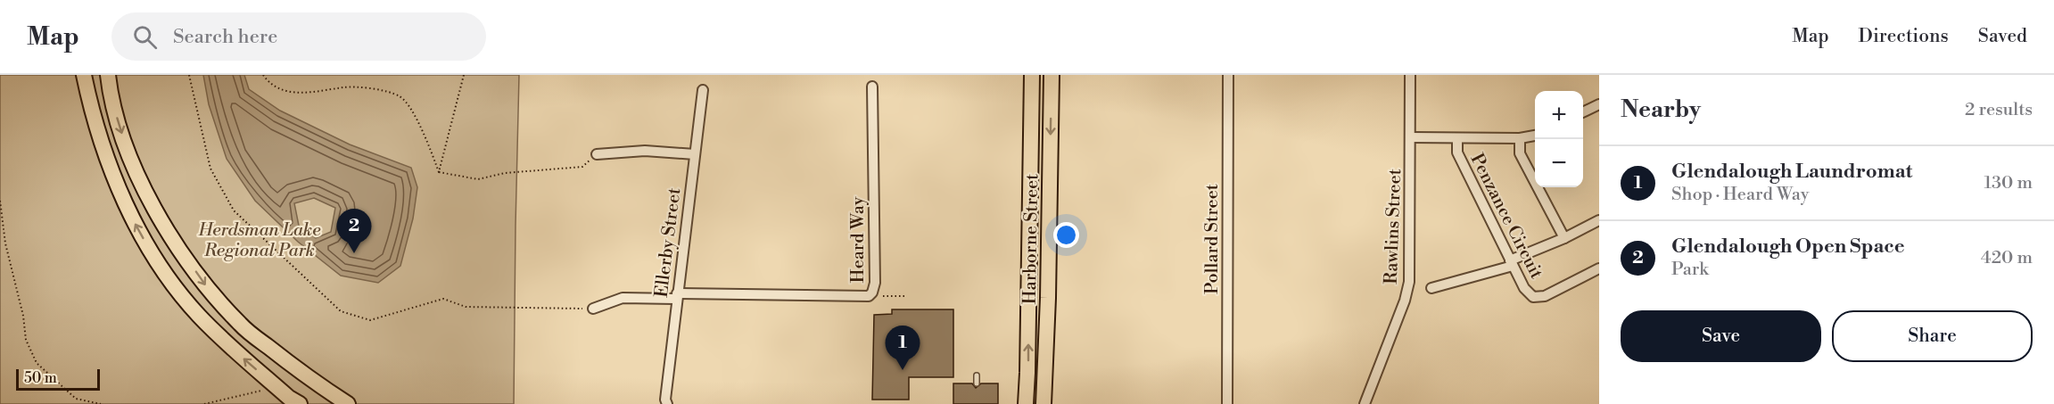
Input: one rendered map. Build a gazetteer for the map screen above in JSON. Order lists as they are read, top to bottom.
{
  "streets": {
    "main road": ["Harborne Street"],
    "street": [
      "Penzance Circuit",
      "Rawlins Street",
      "Pollard Street",
      "Heard Way",
      "Ellerby Street"
    ]
  },
  "crossings": [
    ["Penzance Circuit", "Rawlins Street"],
    ["Heard Way", "Ellerby Street"]
  ],
  "parks": ["Herdsman Lake Regional Park"],
  "scale_bar": "50 m",
  "page": {
    "header": "Map",
    "search": "Search here",
    "nav": ["Map", "Directions", "Saved"],
    "heading": ["Nearby", "2 results"],
    "map_buttons": ["+", "−"],
    "list": [
      {
        "mark": "1",
        "name": "Glendalough Laundromat",
        "note": "Shop · Heard Way",
        "value": "130 m"
      },
      {
        "mark": "2",
        "name": "Glendalough Open Space",
        "note": "Park",
        "value": "420 m"
      }
    ],
    "pins": ["2", "1"],
    "buttons": ["Save", "Share"],
    "scale": "50 m"
  }
}
